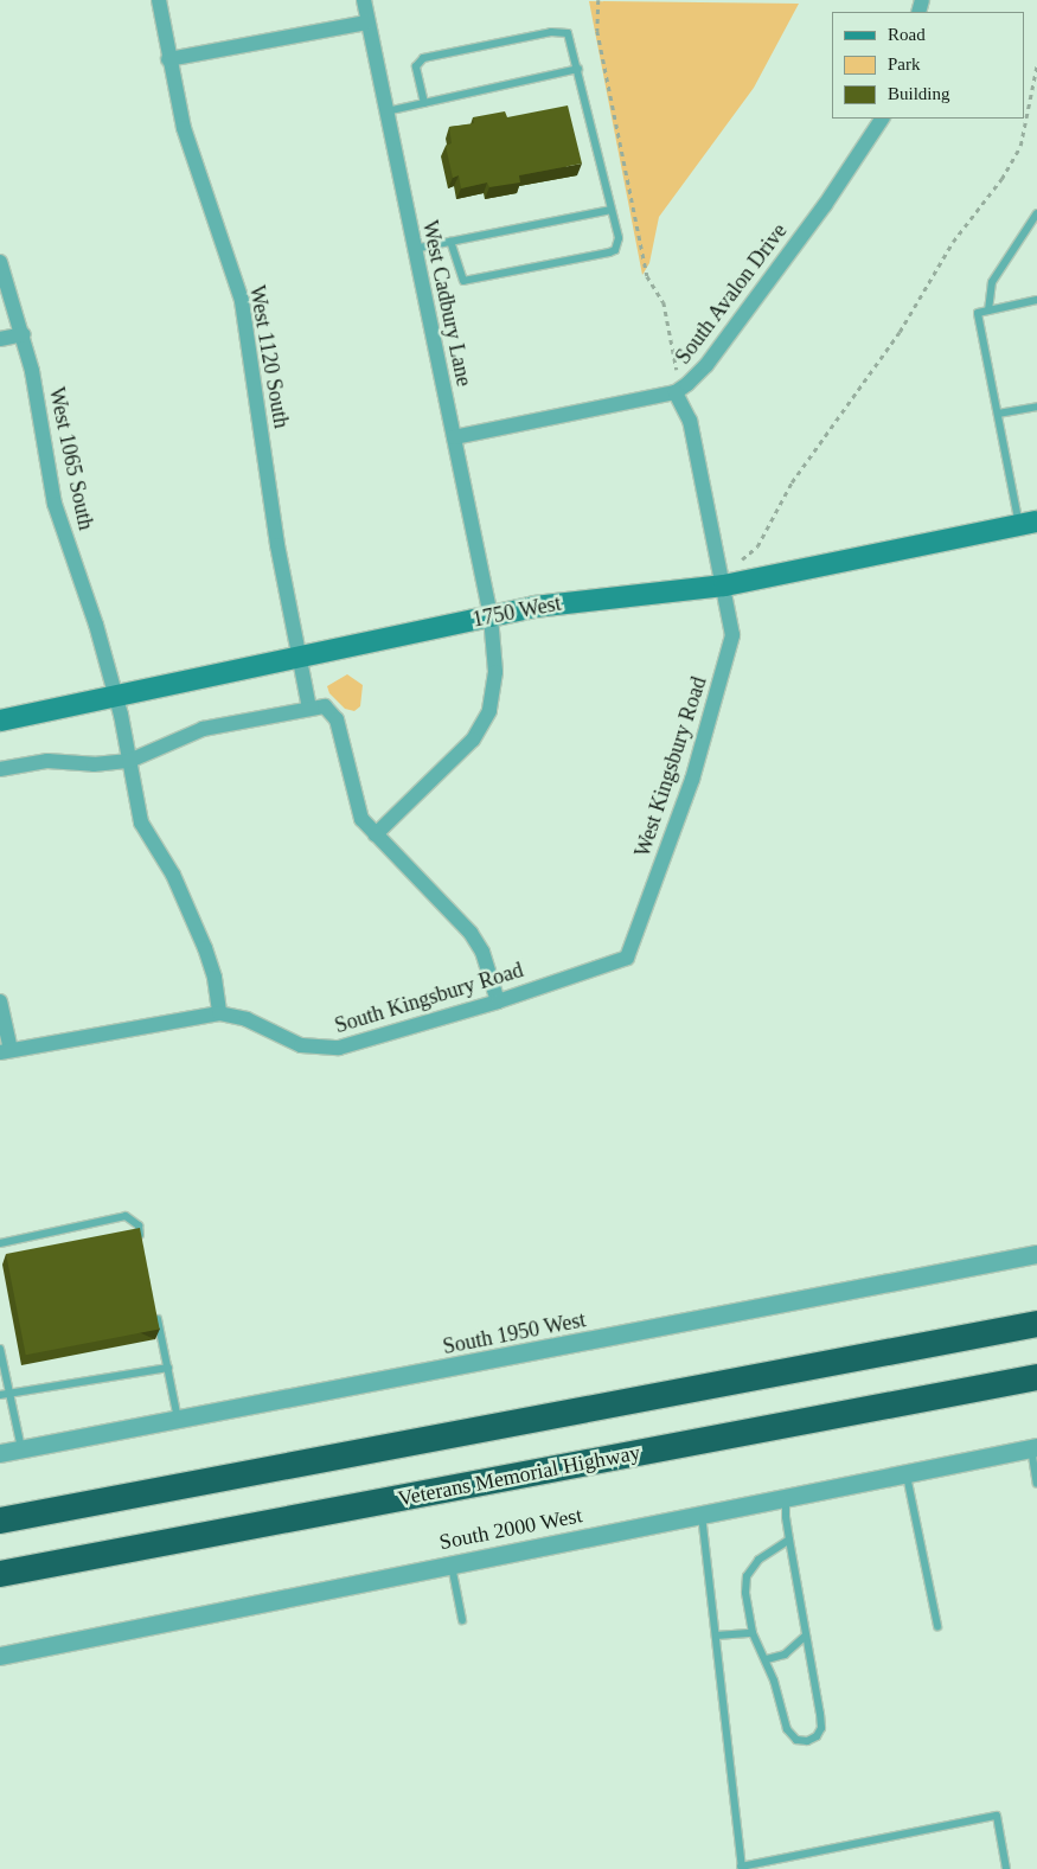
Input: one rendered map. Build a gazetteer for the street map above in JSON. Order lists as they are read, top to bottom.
{
  "streets": {
    "highway": ["Veterans Memorial Highway"],
    "main road": ["1750 West"],
    "street": [
      "South Avalon Drive",
      "West Cadbury Lane",
      "West 1120 South",
      "West 1065 South",
      "West Kingsbury Road",
      "South Kingsbury Road",
      "South 1950 West",
      "South 2000 West"
    ]
  },
  "crossings": [
    ["South Avalon Drive", "West Cadbury Lane"],
    ["South Avalon Drive", "West Kingsbury Road"],
    ["West Cadbury Lane", "1750 West"],
    ["West 1120 South", "1750 West"],
    ["West 1065 South", "1750 West"],
    ["West 1065 South", "South Kingsbury Road"],
    ["1750 West", "West Kingsbury Road"],
    ["West Kingsbury Road", "South Kingsbury Road"]
  ],
  "legend": ["Road", "Park", "Building"]
}
